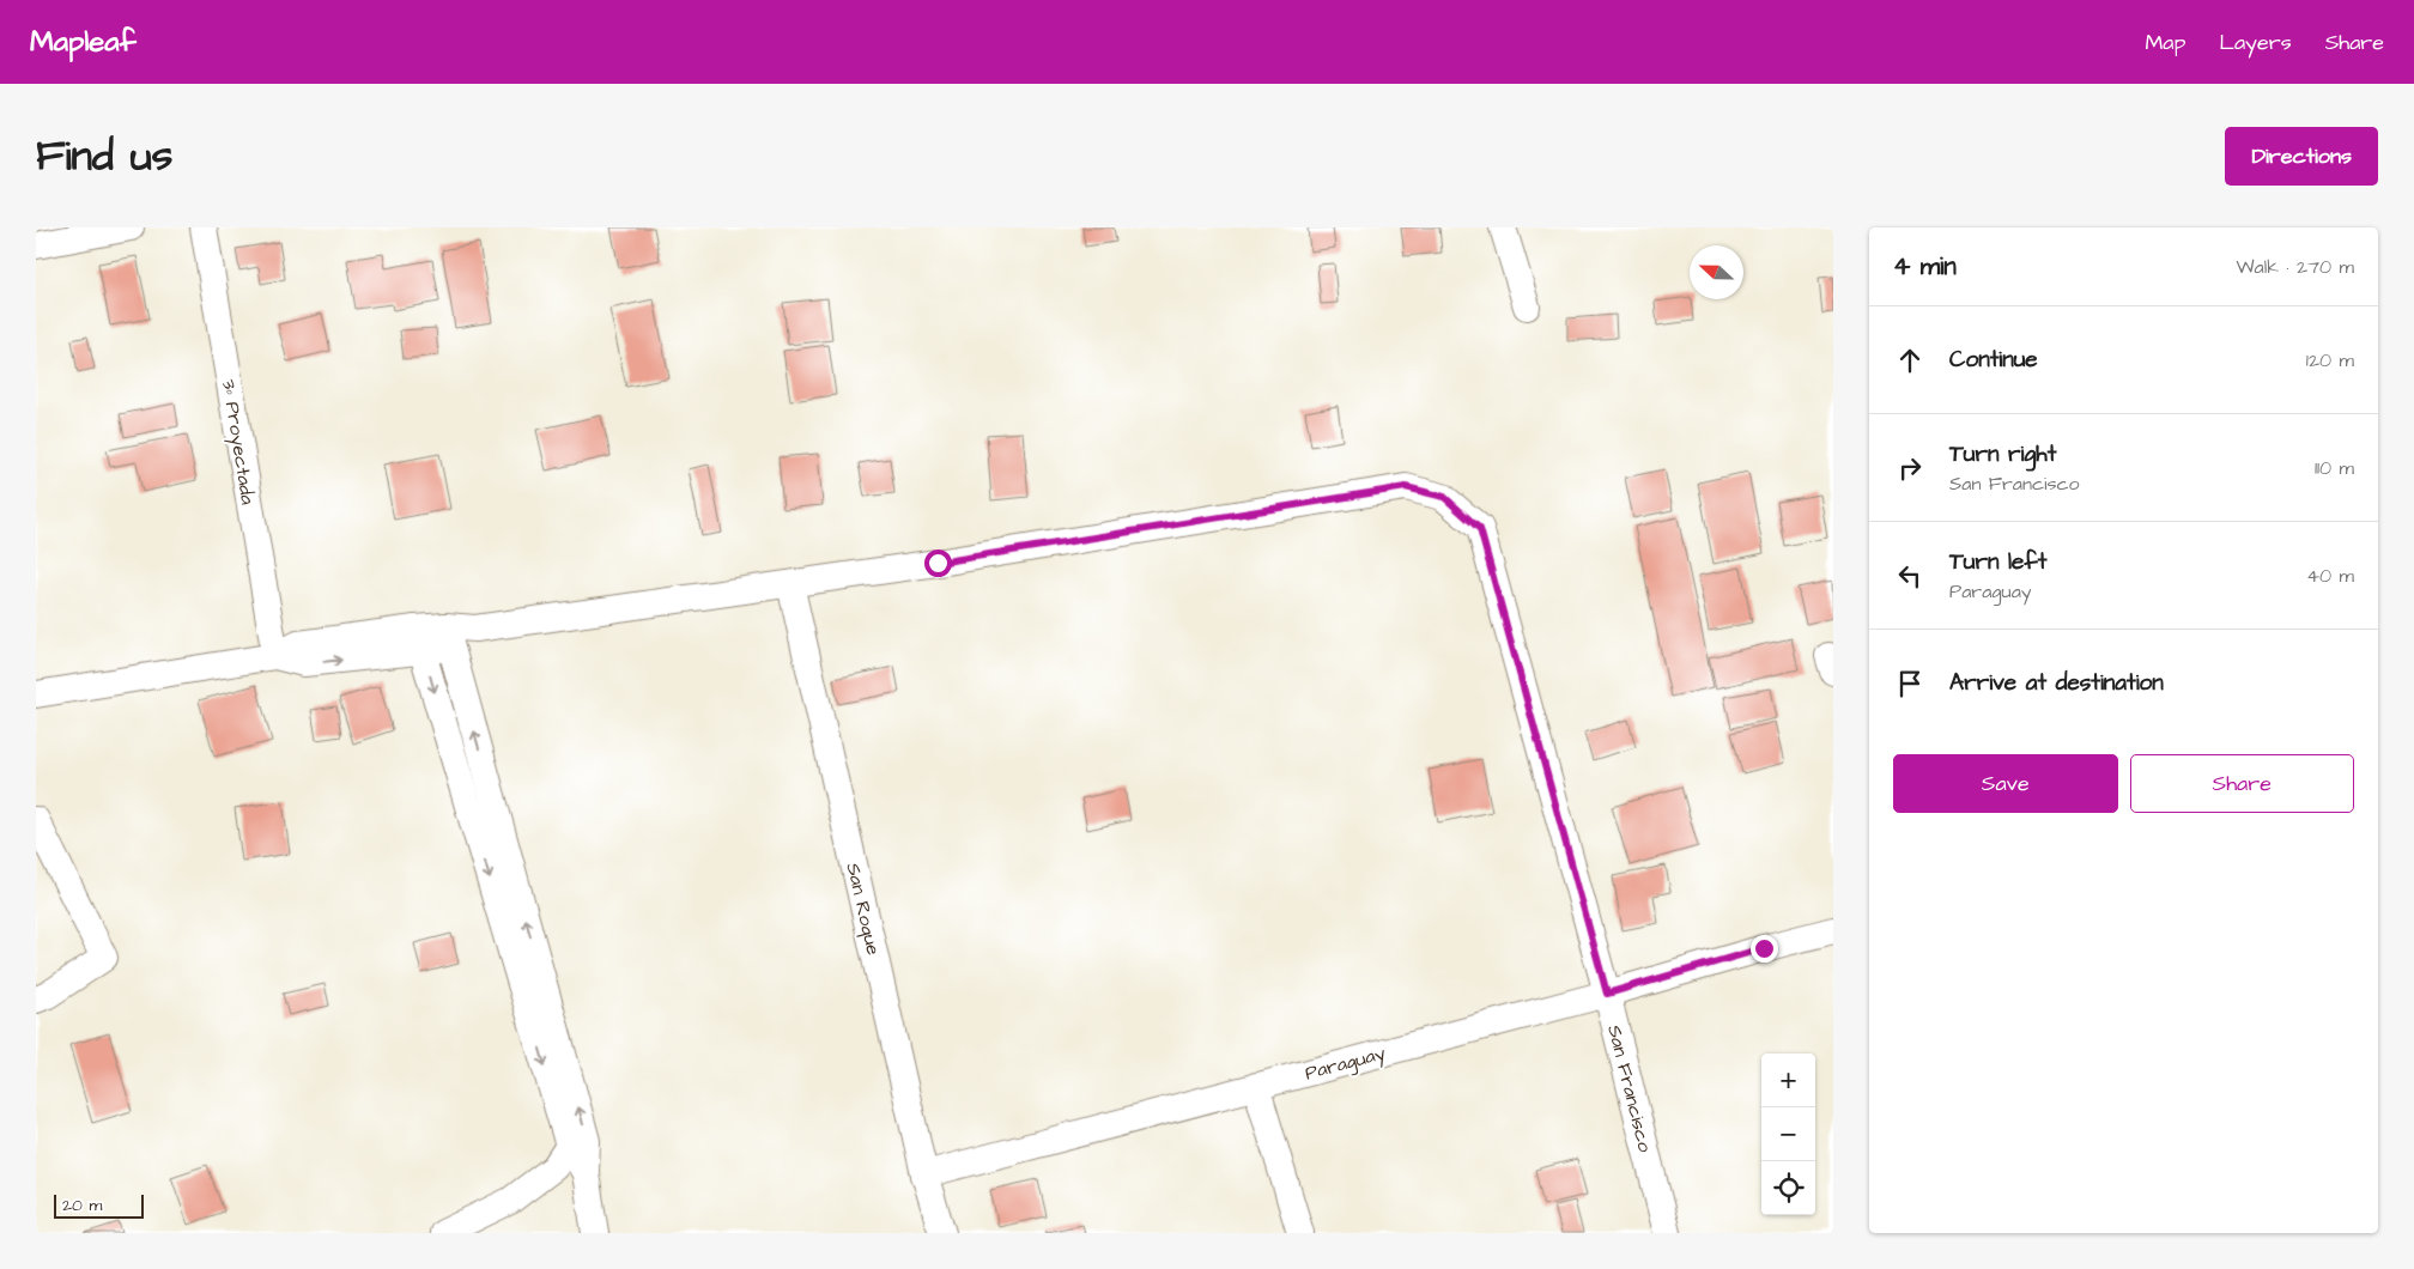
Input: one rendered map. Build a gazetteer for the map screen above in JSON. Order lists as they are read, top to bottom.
{
  "streets": {
    "street": [
      "3º Proyectada",
      "San Roque",
      "Paraguay",
      "San Francisco"
    ]
  },
  "crossings": [
    ["San Roque", "Paraguay"],
    ["San Roque", "San Francisco"],
    ["Paraguay", "San Francisco"]
  ],
  "scale_bar": "20 m",
  "north": "left",
  "page": {
    "header": "Mapleaf",
    "nav": ["Map", "Layers", "Share"],
    "title": "Find us",
    "buttons": [
      "Directions",
      ["Save", "Share"]
    ],
    "heading": ["4 min", "Walk · 270 m"],
    "list": [
      ["Continue", "120 m"],
      ["Turn right", "San Francisco", "110 m"],
      ["Turn left", "Paraguay", "40 m"],
      "Arrive at destination"
    ],
    "map_buttons": ["+", "−"],
    "scale": "20 m"
  }
}
